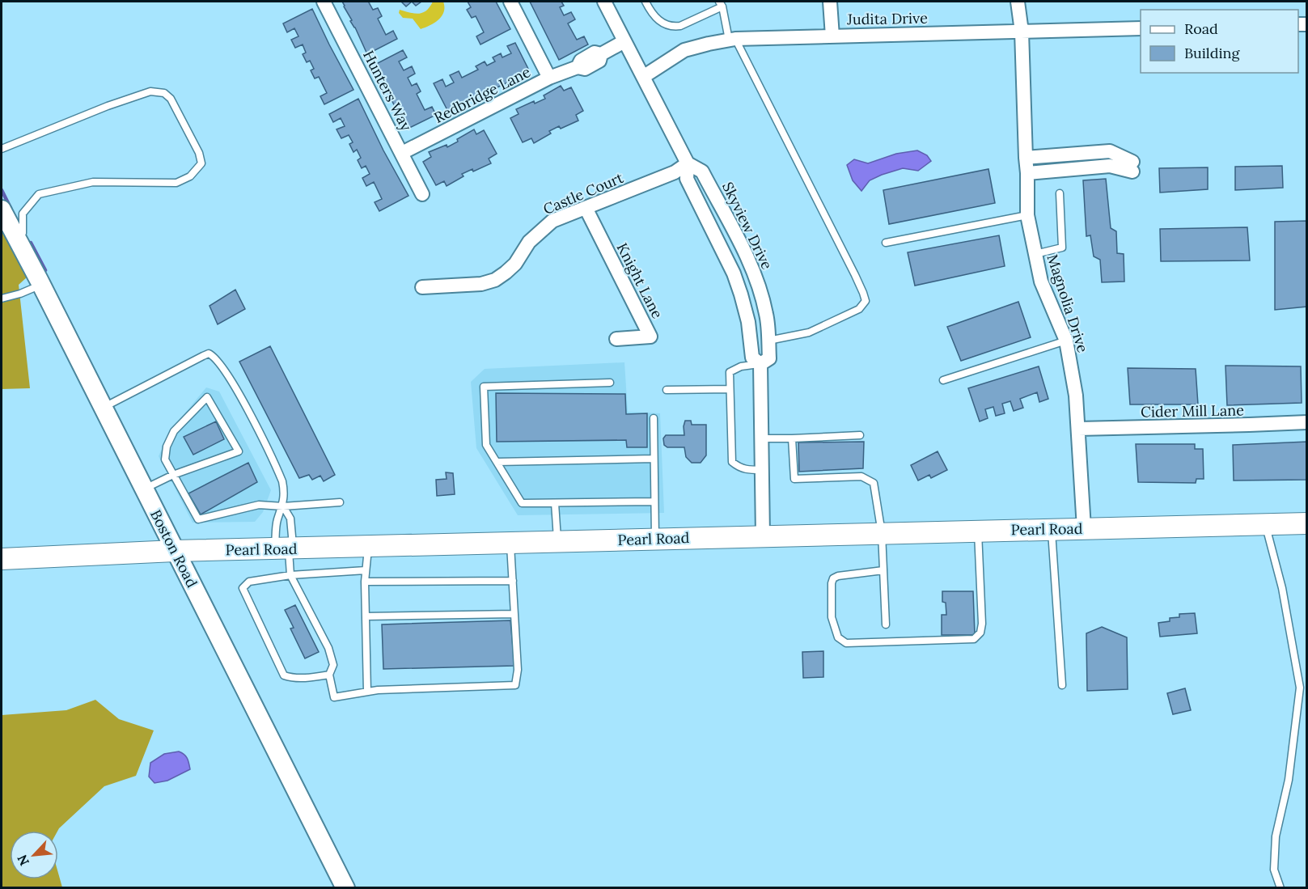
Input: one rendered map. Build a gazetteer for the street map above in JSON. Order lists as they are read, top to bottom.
{
  "streets": {
    "main road": ["Pearl Road"],
    "street": [
      "Judita Drive",
      "Hunters Way",
      "Redbridge Lane",
      "Castle Court",
      "Skyview Drive",
      "Knight Lane",
      "Magnolia Drive",
      "Cider Mill Lane",
      "Boston Road"
    ]
  },
  "crossings": [
    ["Judita Drive", "Skyview Drive"],
    ["Judita Drive", "Magnolia Drive"],
    ["Hunters Way", "Redbridge Lane"],
    ["Redbridge Lane", "Skyview Drive"],
    ["Castle Court", "Skyview Drive"],
    ["Castle Court", "Knight Lane"],
    ["Skyview Drive", "Pearl Road"],
    ["Magnolia Drive", "Cider Mill Lane"],
    ["Magnolia Drive", "Pearl Road"],
    ["Pearl Road", "Boston Road"]
  ],
  "legend": ["Road", "Building"],
  "north": "bottom left"
}
